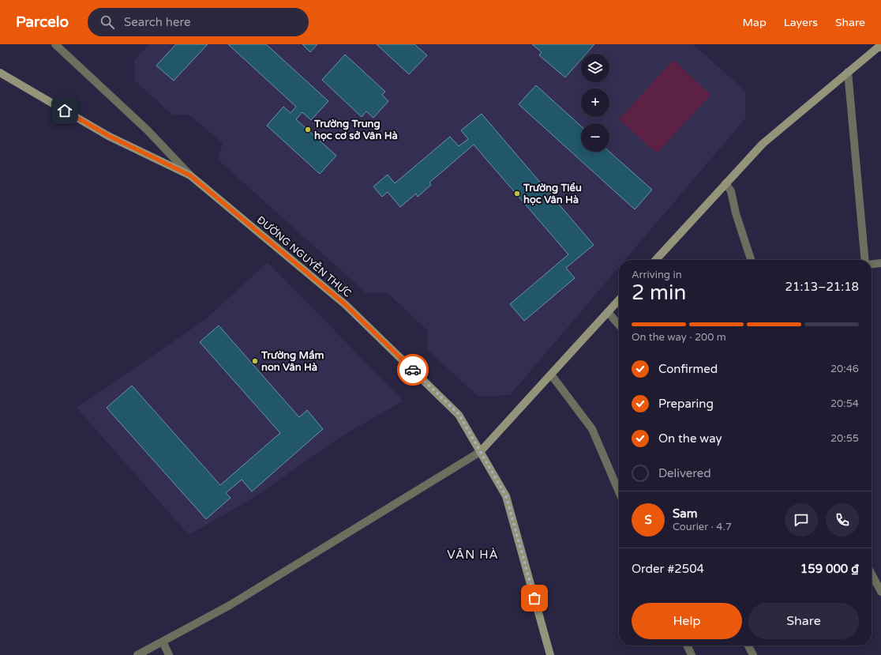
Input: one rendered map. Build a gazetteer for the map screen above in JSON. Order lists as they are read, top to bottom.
{
  "streets": {
    "main road": ["ĐƯỜNG NGUYỄN THỰC"]
  },
  "districts": ["VÂN HÀ"],
  "places": ["Trường Trung học cơ sở Vân Hà", "Trường Tiểu học Vân Hà", "Trường Mầm non Vân Hà"],
  "page": {
    "header": "Parcelo",
    "search": "Search here",
    "nav": ["Map", "Layers", "Share"],
    "map_buttons": ["+", "−"],
    "heading": ["2 min", "Arriving in", "21:13–21:18"],
    "panel": [
      "Sam",
      "Courier · 4.7",
      "Order #2504",
      "159 000 ₫"
    ],
    "bar": "On the way · 200 m",
    "list": [
      ["Confirmed", "20:46"],
      ["Preparing", "20:54"],
      ["On the way", "20:55"],
      "Delivered"
    ],
    "round": "S",
    "buttons": ["Help", "Share"]
  }
}
